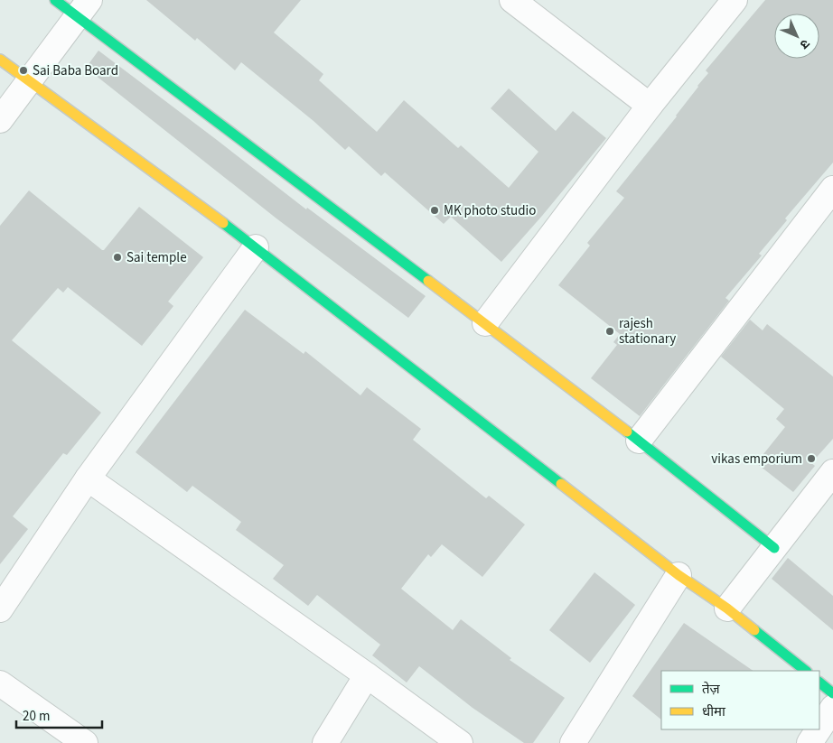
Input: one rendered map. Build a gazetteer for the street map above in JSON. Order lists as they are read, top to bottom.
{
  "places": [
    "Sai Baba Board",
    "MK photo studio",
    "Sai temple",
    "rajesh stationary",
    "vikas emporium"
  ],
  "legend": ["तेज़", "धीमा"],
  "scale_bar": "20 m",
  "north": "bottom right"
}
